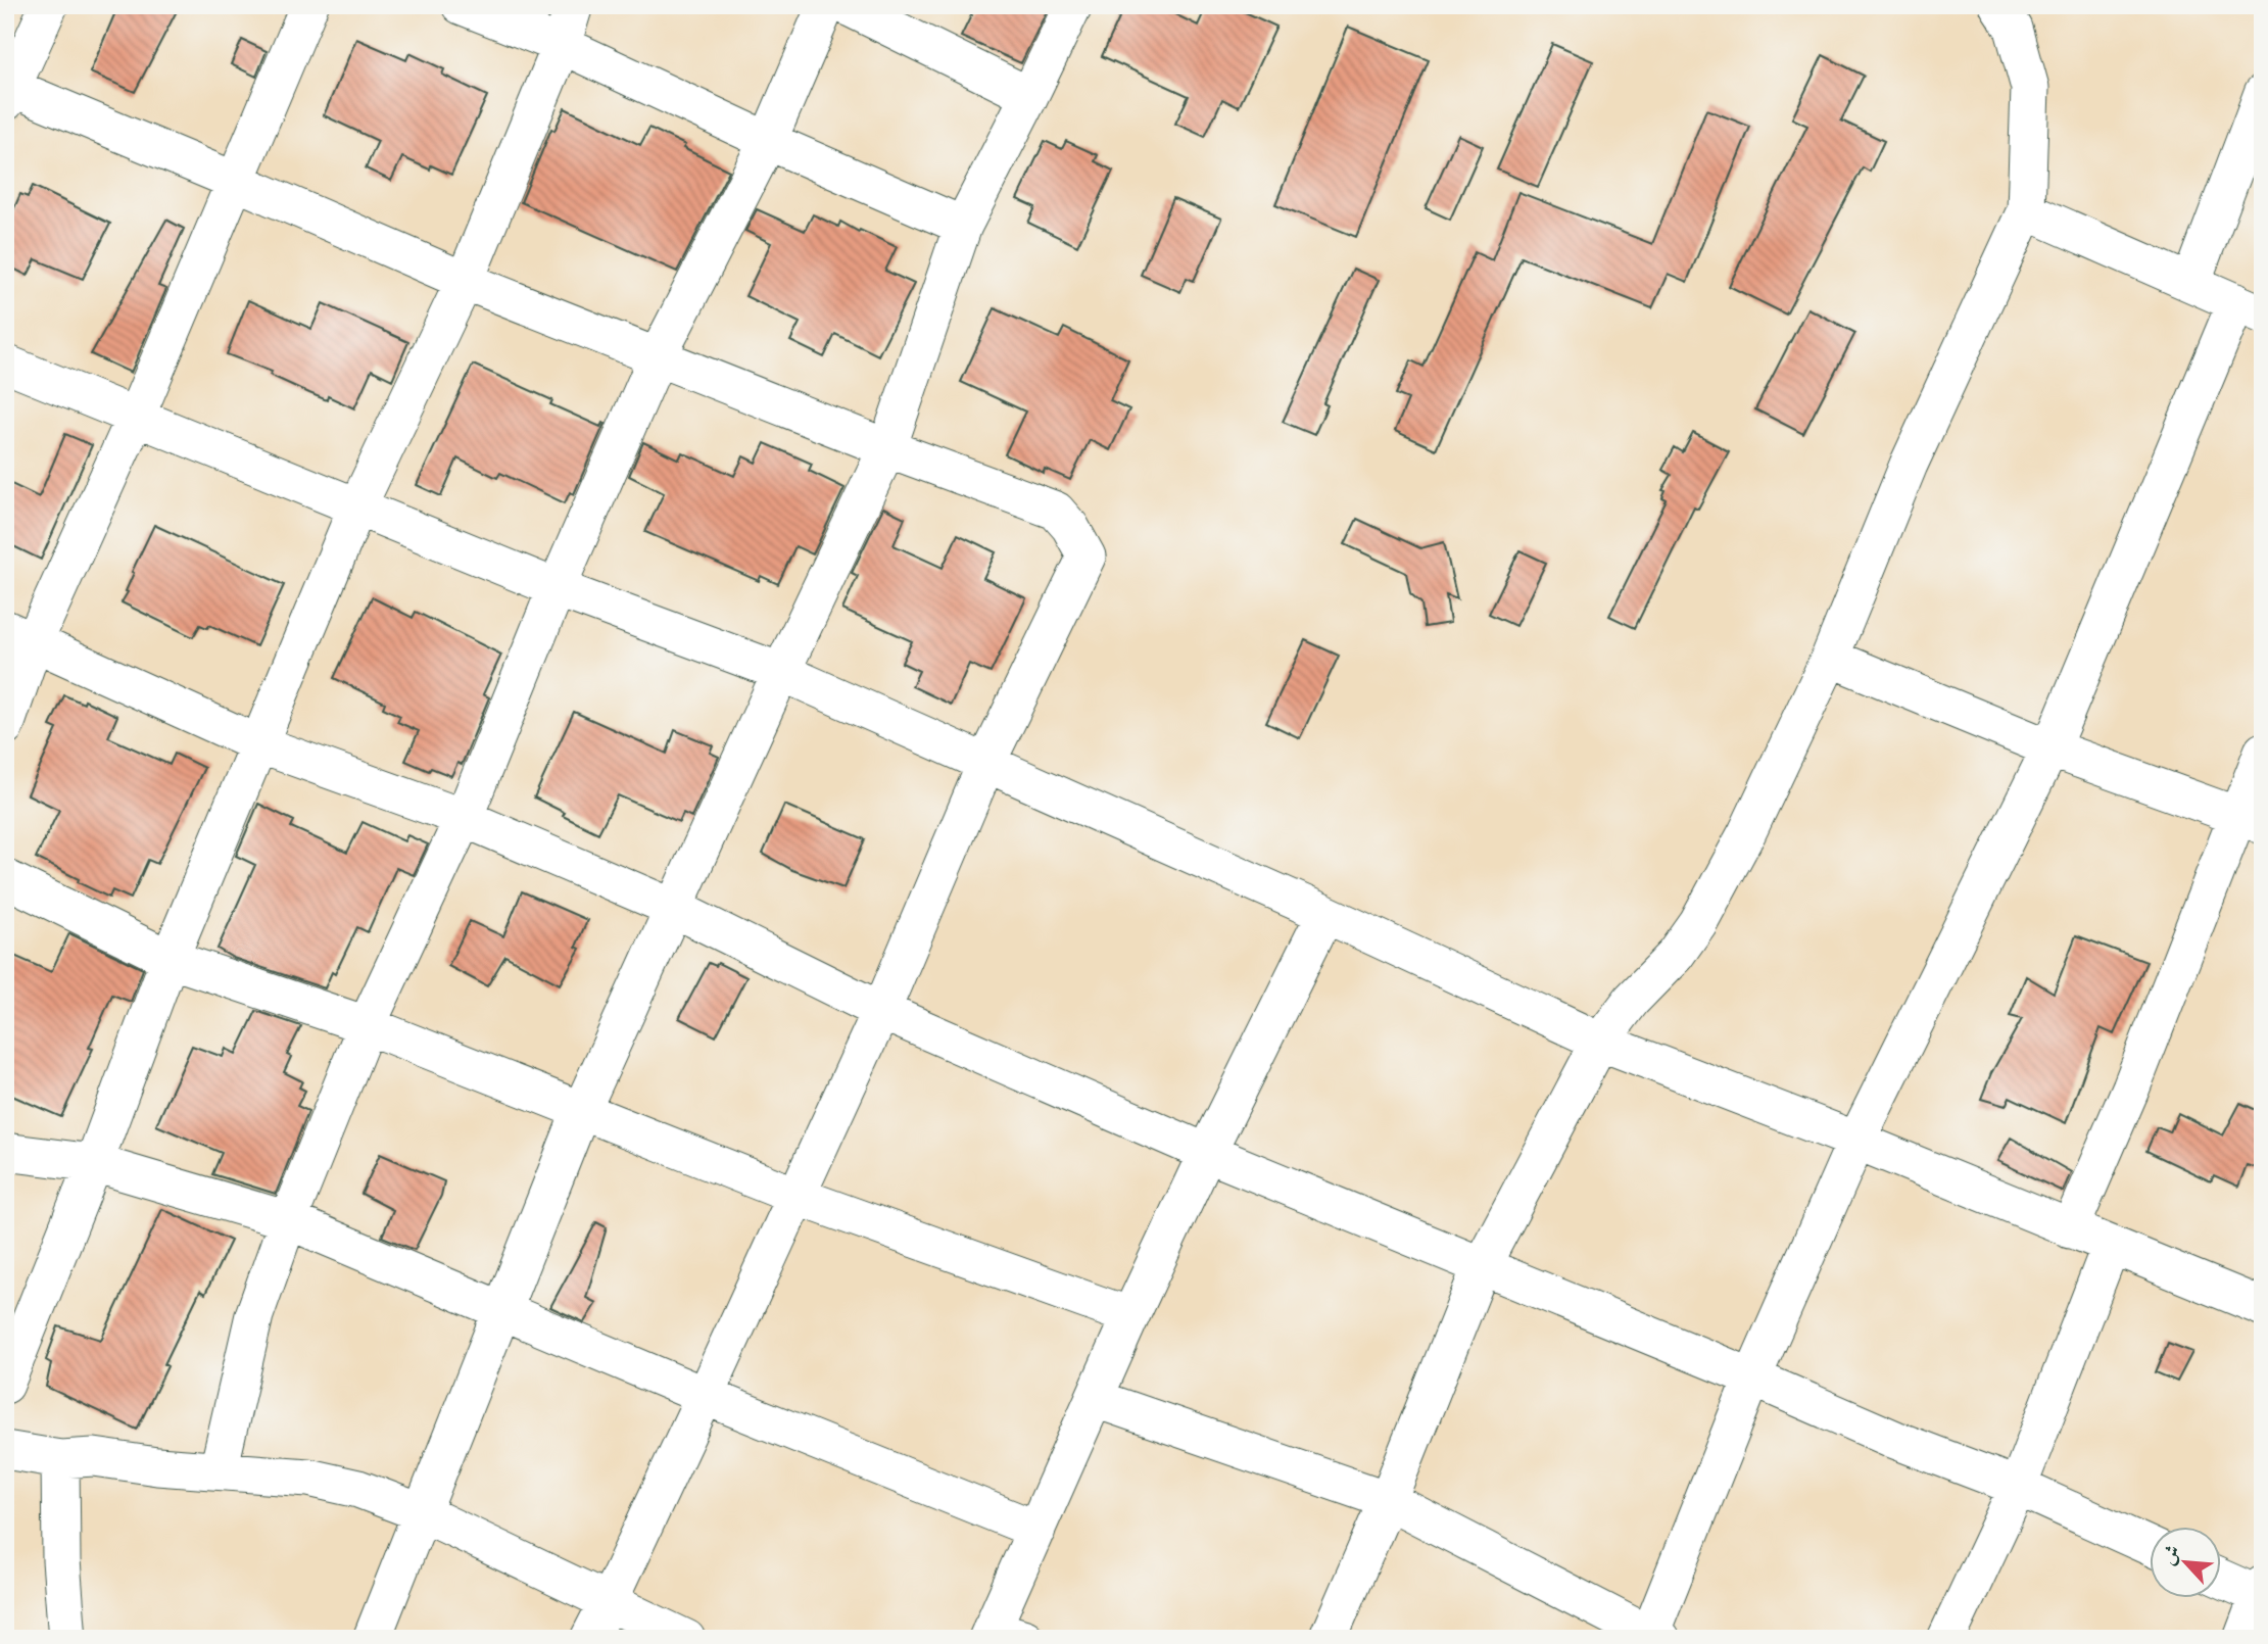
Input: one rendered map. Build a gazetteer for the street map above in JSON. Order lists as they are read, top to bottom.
{
  "north": "top left"
}
